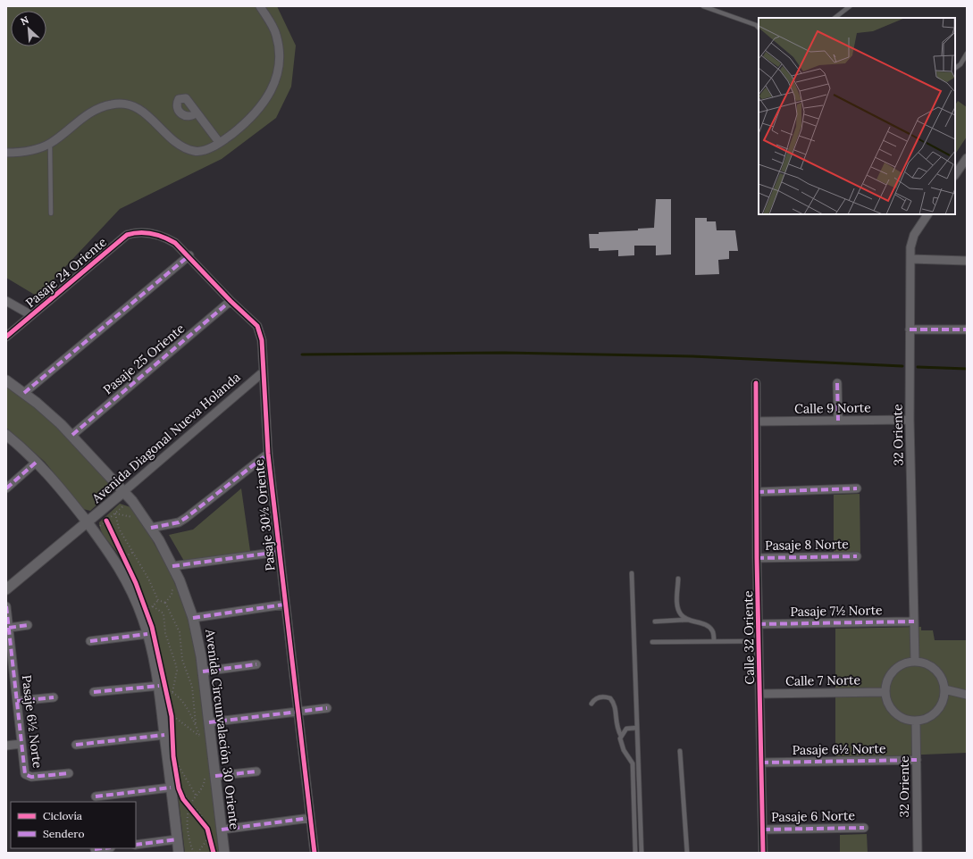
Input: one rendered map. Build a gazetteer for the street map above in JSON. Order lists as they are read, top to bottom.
{
  "streets": {
    "street": [
      "Pasaje 24 Oriente",
      "Pasaje 25 Oriente",
      "Calle 9 Norte",
      "32 Oriente",
      "Avenida Diagonal Nueva Holanda",
      "Pasaje 30½ Oriente",
      "Pasaje 8 Norte",
      "Pasaje 7½ Norte",
      "Calle 32 Oriente",
      "Calle 7 Norte",
      "Pasaje 6½ Norte",
      "Avenida Circunvalación 30 Oriente",
      "Pasaje 6 Norte"
    ]
  },
  "crossings": [
    ["Pasaje 24 Oriente", "Pasaje 30½ Oriente"],
    ["Pasaje 25 Oriente", "Pasaje 30½ Oriente"],
    ["Pasaje 25 Oriente", "Avenida Circunvalación 30 Oriente"],
    ["Calle 9 Norte", "32 Oriente"],
    ["Calle 9 Norte", "Calle 32 Oriente"],
    ["32 Oriente", "Pasaje 7½ Norte"],
    ["32 Oriente", "Calle 7 Norte"],
    ["32 Oriente", "Pasaje 6½ Norte"],
    ["Avenida Diagonal Nueva Holanda", "Pasaje 30½ Oriente"],
    ["Avenida Diagonal Nueva Holanda", "Avenida Circunvalación 30 Oriente"],
    ["Pasaje 8 Norte", "Calle 32 Oriente"],
    ["Pasaje 7½ Norte", "Calle 32 Oriente"],
    ["Calle 32 Oriente", "Calle 7 Norte"],
    ["Calle 32 Oriente", "Pasaje 6½ Norte"],
    ["Calle 32 Oriente", "Pasaje 6 Norte"]
  ],
  "legend": ["Ciclovía", "Sendero"],
  "north": "top left"
}
